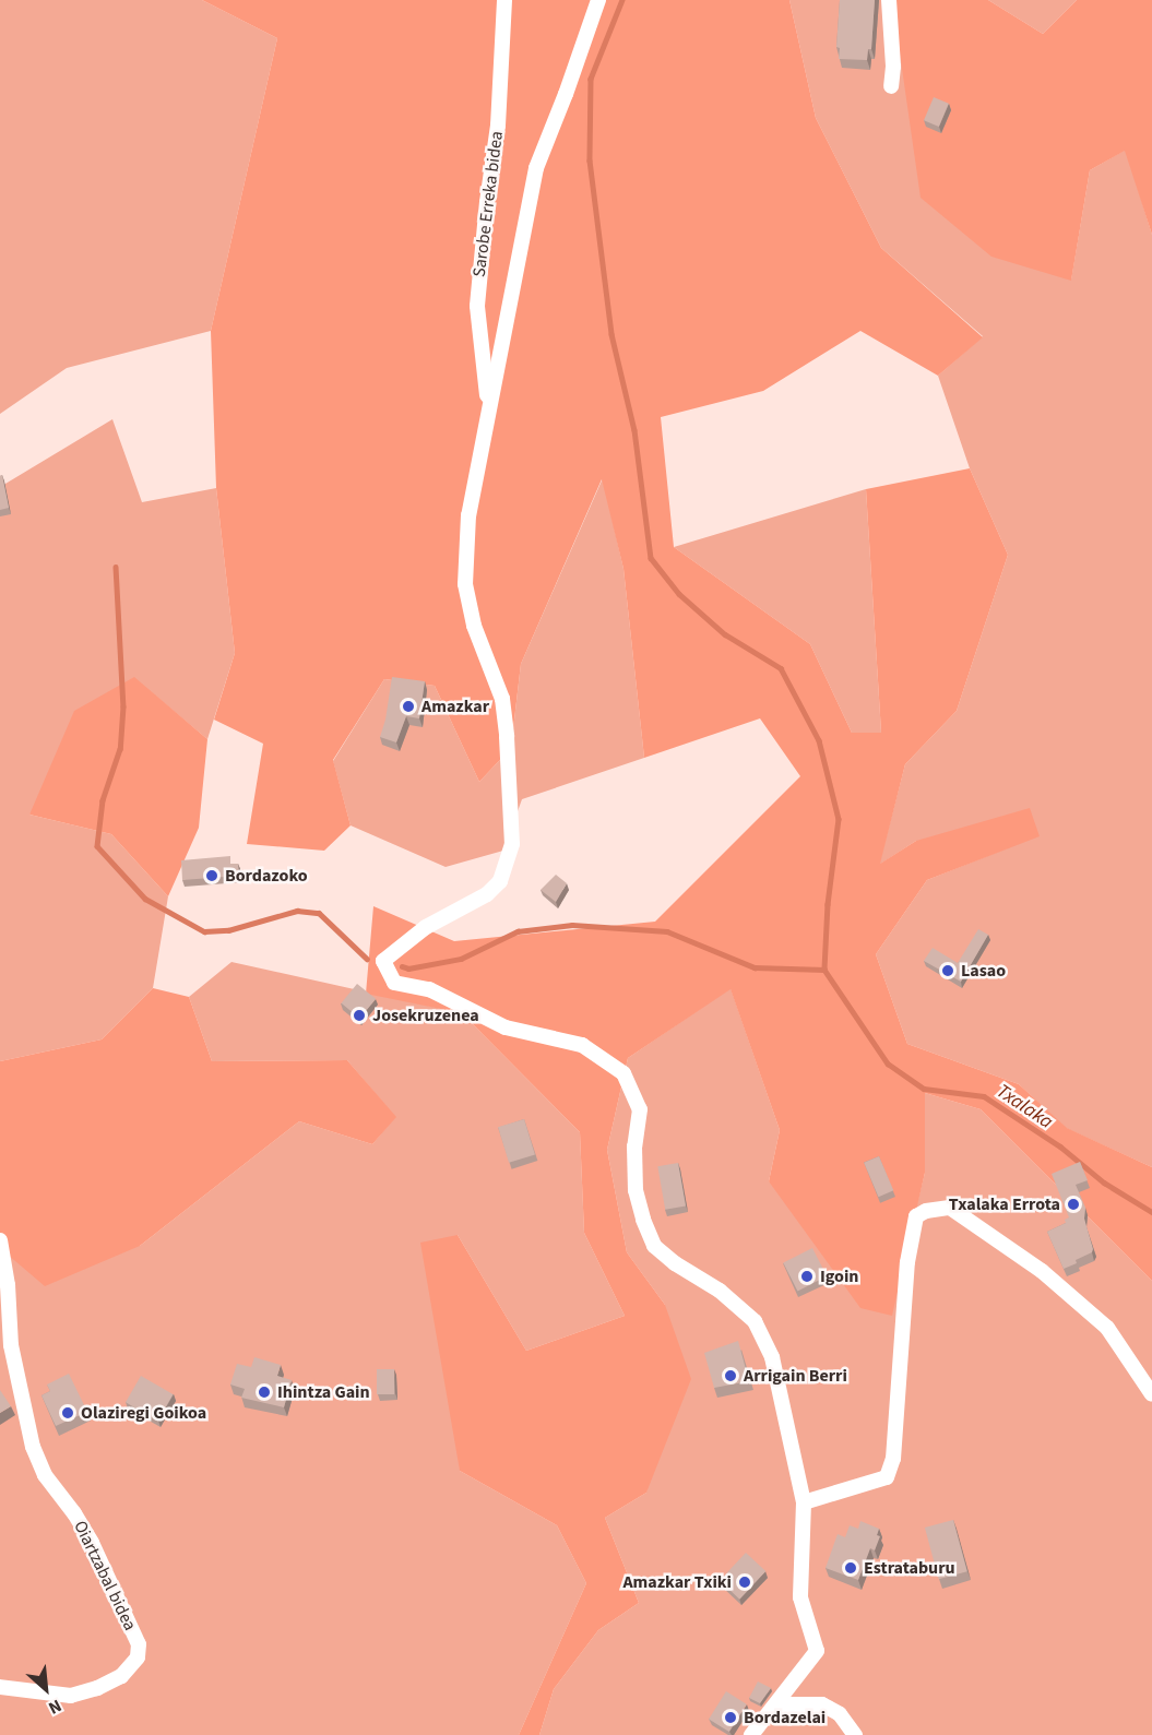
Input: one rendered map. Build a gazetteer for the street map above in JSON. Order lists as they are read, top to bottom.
{
  "streets": {
    "street": ["Sarobe Erreka bidea", "Oiartzabal bidea"]
  },
  "water": ["Txalaka"],
  "places": [
    "Amazkar",
    "Bordazoko",
    "Lasao",
    "Josekruzenea",
    "Txalaka Errota",
    "Igoin",
    "Arrigain Berri",
    "Ihintza Gain",
    "Olaziregi Goikoa",
    "Estrataburu",
    "Amazkar Txiki",
    "Bordazelai"
  ],
  "north": "bottom right"
}
